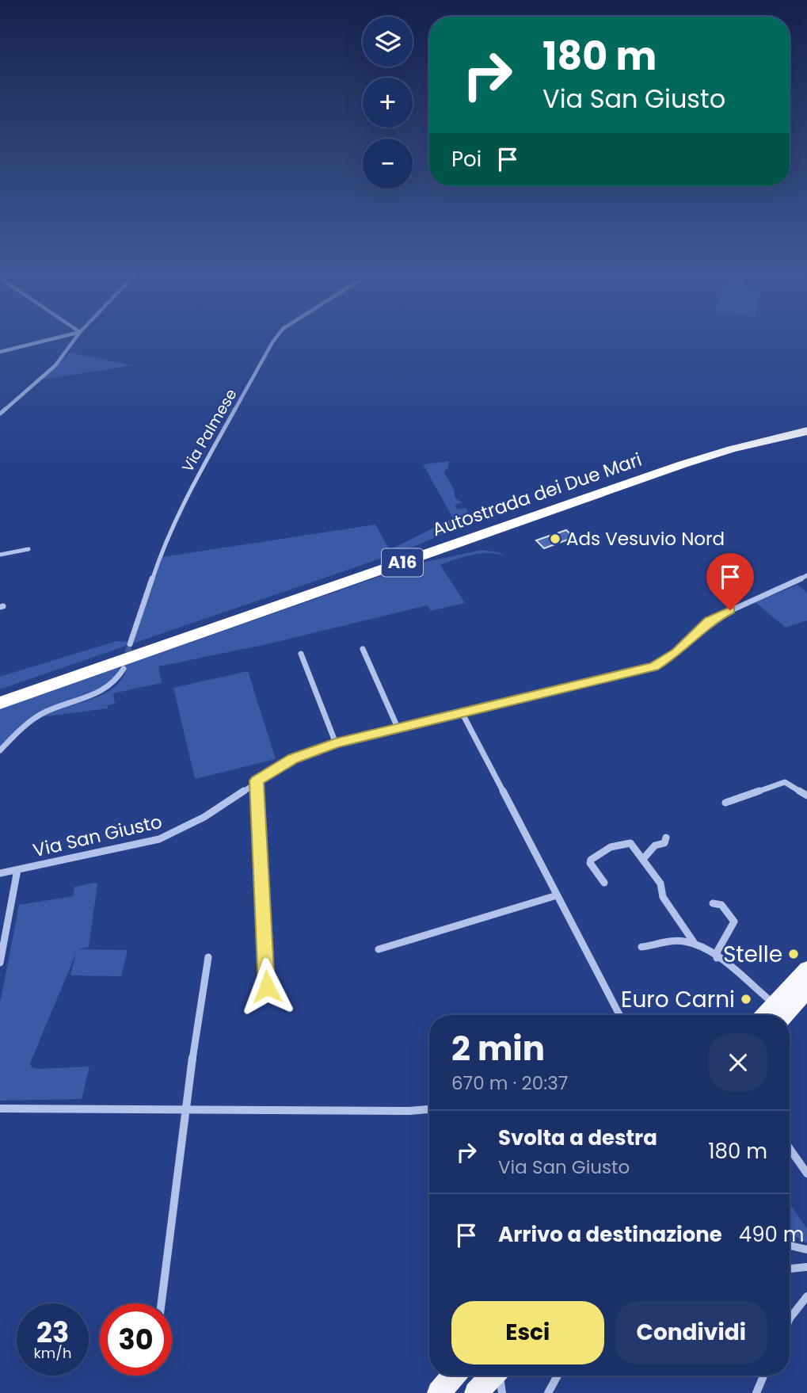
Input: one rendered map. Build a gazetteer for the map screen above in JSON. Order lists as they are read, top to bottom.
{
  "streets": {
    "highway": ["Autostrada dei Due Mari", "A16"],
    "street": ["Via Palmese", "Via San Giusto"]
  },
  "places": ["Ads Vesuvio Nord", "Stelle", "Euro Carni"],
  "page": {
    "map_buttons": ["+", "−"],
    "turn": ["180 m", "Via San Giusto"],
    "then": "Poi",
    "heading": ["2 min", "670 m · 20:37"],
    "list": [
      {
        "name": "Svolta a destra",
        "note": "Via San Giusto",
        "value": "180 m"
      },
      {
        "name": "Arrivo a destinazione",
        "value": "490 m"
      }
    ],
    "buttons": ["Esci", "Condividi"],
    "speed": "23 km/h",
    "limit": "30"
  }
}
